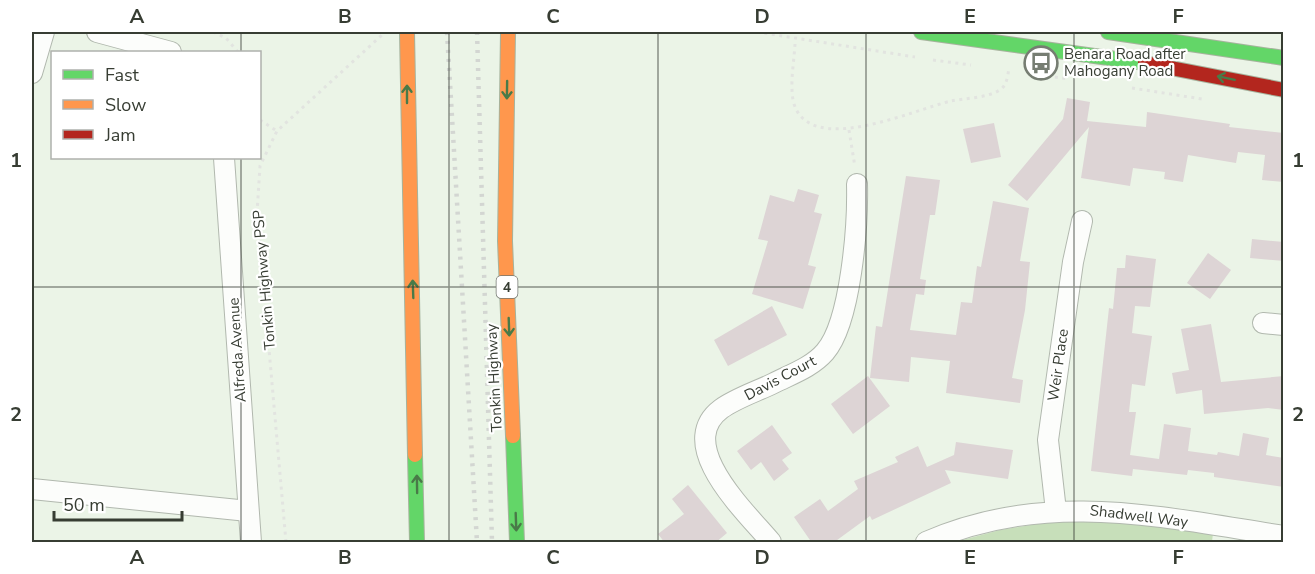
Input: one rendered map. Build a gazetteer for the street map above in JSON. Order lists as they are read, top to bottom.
{
  "streets": {
    "main road": ["4", "Tonkin Highway"],
    "street": [
      "Alfreda Avenue",
      "Weir Place",
      "Davis Court",
      "Shadwell Way"
    ],
    "path": ["Tonkin Highway PSP"]
  },
  "crossings": [
    ["Weir Place", "Shadwell Way"]
  ],
  "places": {
    "bus stop": ["Benara Road after Mahogany Road"]
  },
  "legend": ["Fast", "Slow", "Jam"],
  "scale_bar": "50 m",
  "grid": {
    "columns": [
      "A",
      "B",
      "C",
      "D",
      "E",
      "F"
    ],
    "rows": ["1", "2"]
  }
}
